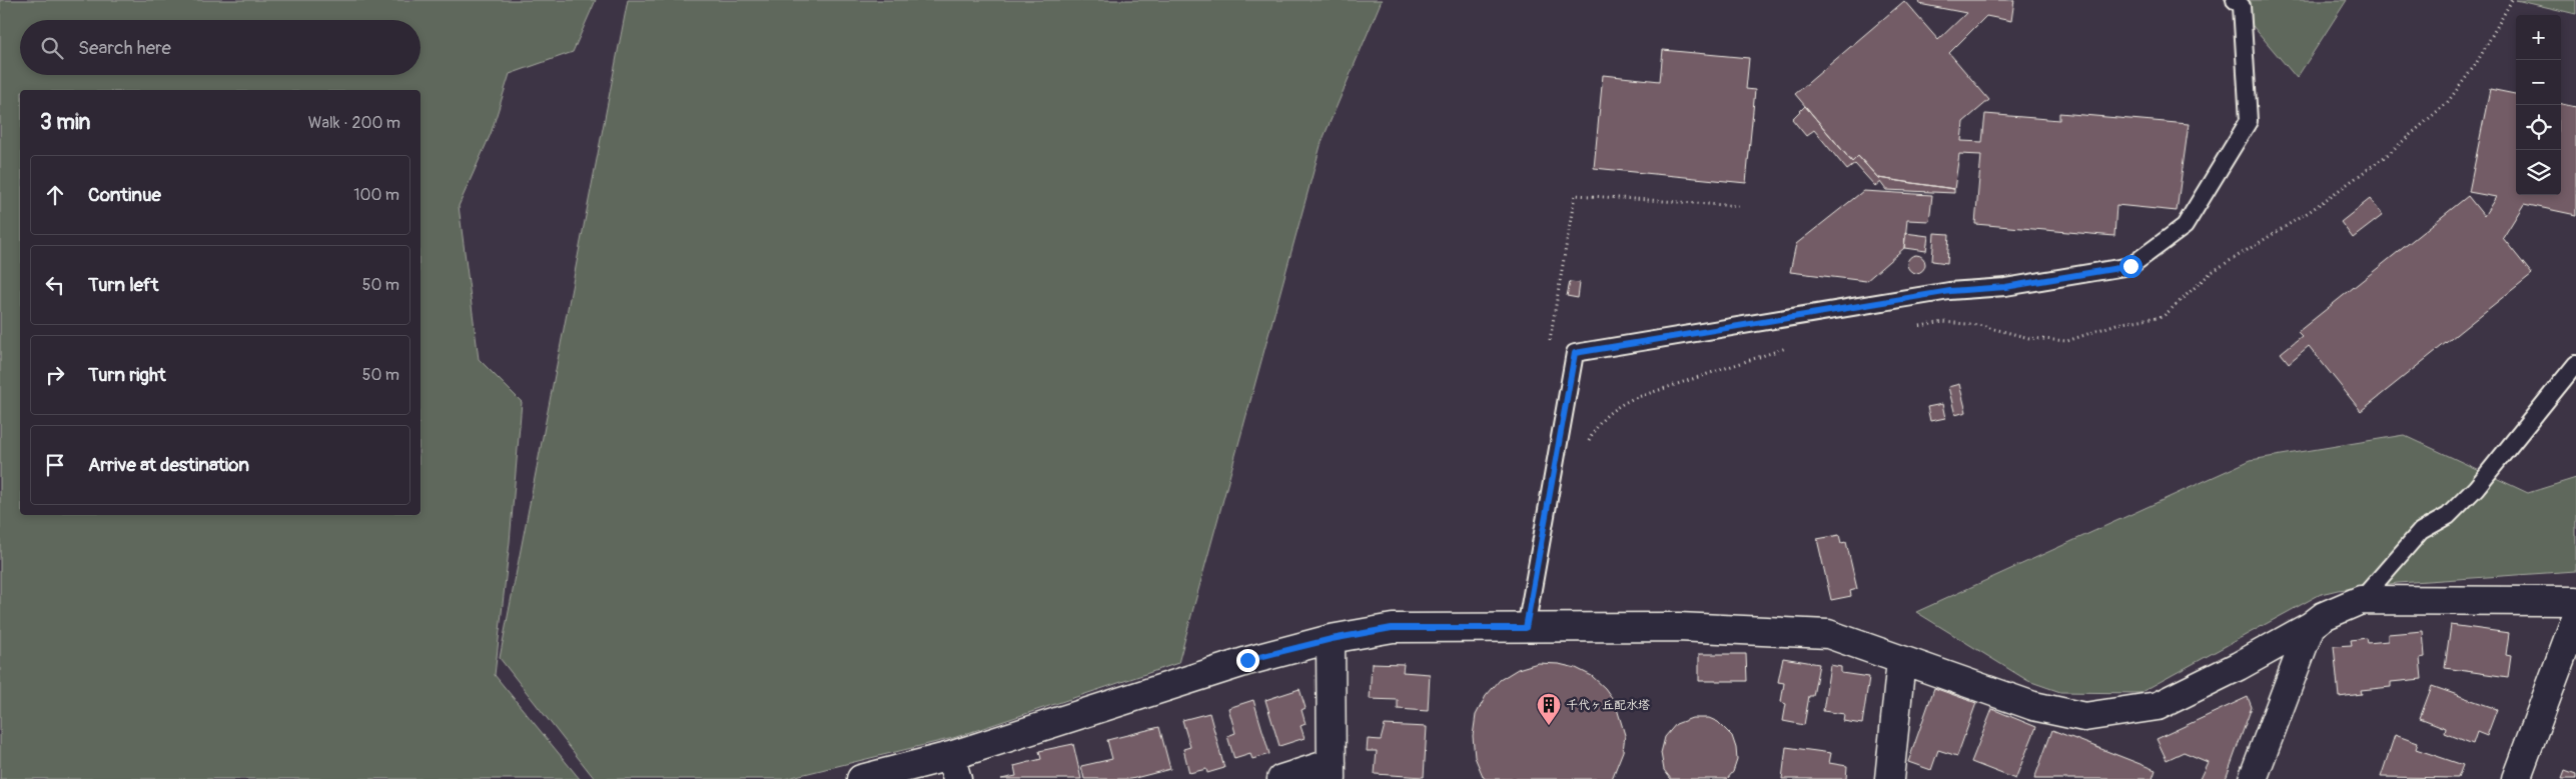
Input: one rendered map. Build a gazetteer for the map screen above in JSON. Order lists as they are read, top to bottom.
{
  "places": {
    "building": ["千代ヶ丘配水塔"]
  },
  "page": {
    "map_buttons": ["+", "−"],
    "search": "Search here",
    "heading": ["3 min", "Walk · 200 m"],
    "list": [
      ["Continue", "100 m"],
      ["Turn left", "50 m"],
      ["Turn right", "50 m"],
      "Arrive at destination"
    ]
  }
}
